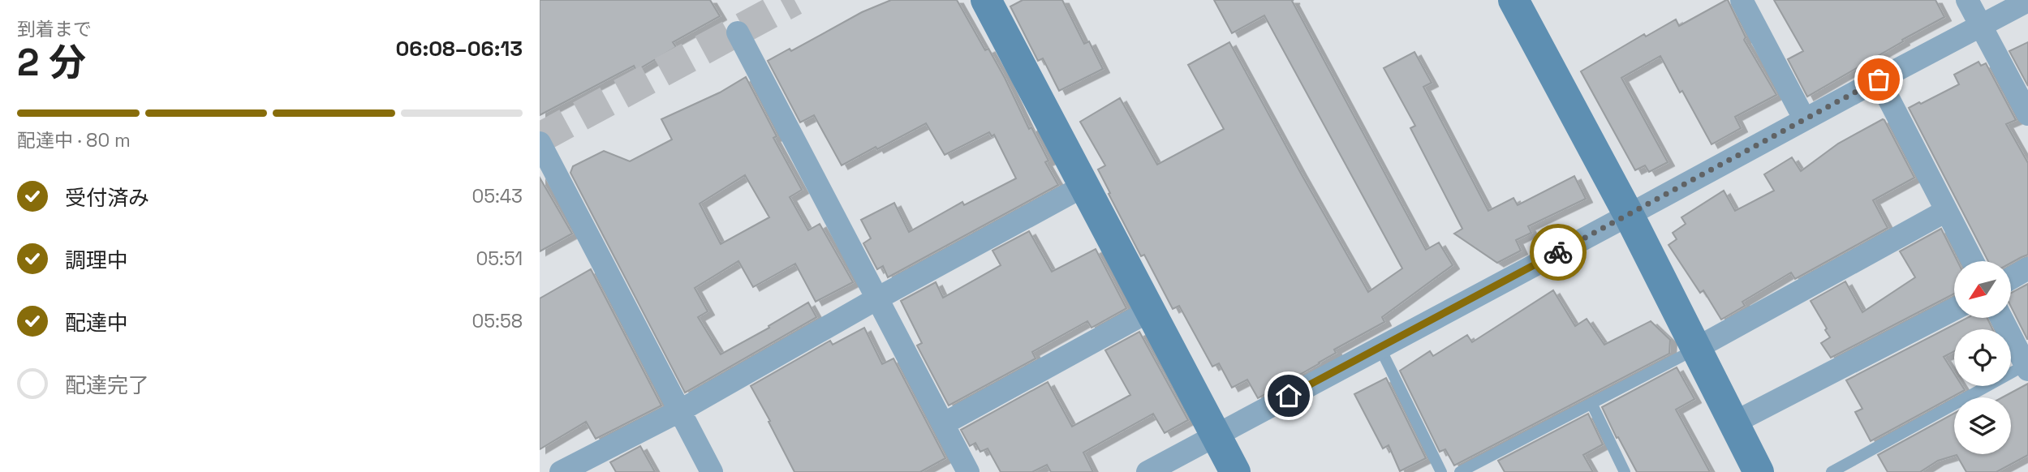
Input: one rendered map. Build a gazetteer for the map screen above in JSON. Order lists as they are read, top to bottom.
{
  "north": "bottom left",
  "page": {
    "heading": ["2 分", "到着まで", "06:08–06:13"],
    "bar": "配達中 · 80 m",
    "list": [
      ["受付済み", "05:43"],
      ["調理中", "05:51"],
      ["配達中", "05:58"],
      "配達完了"
    ]
  }
}
